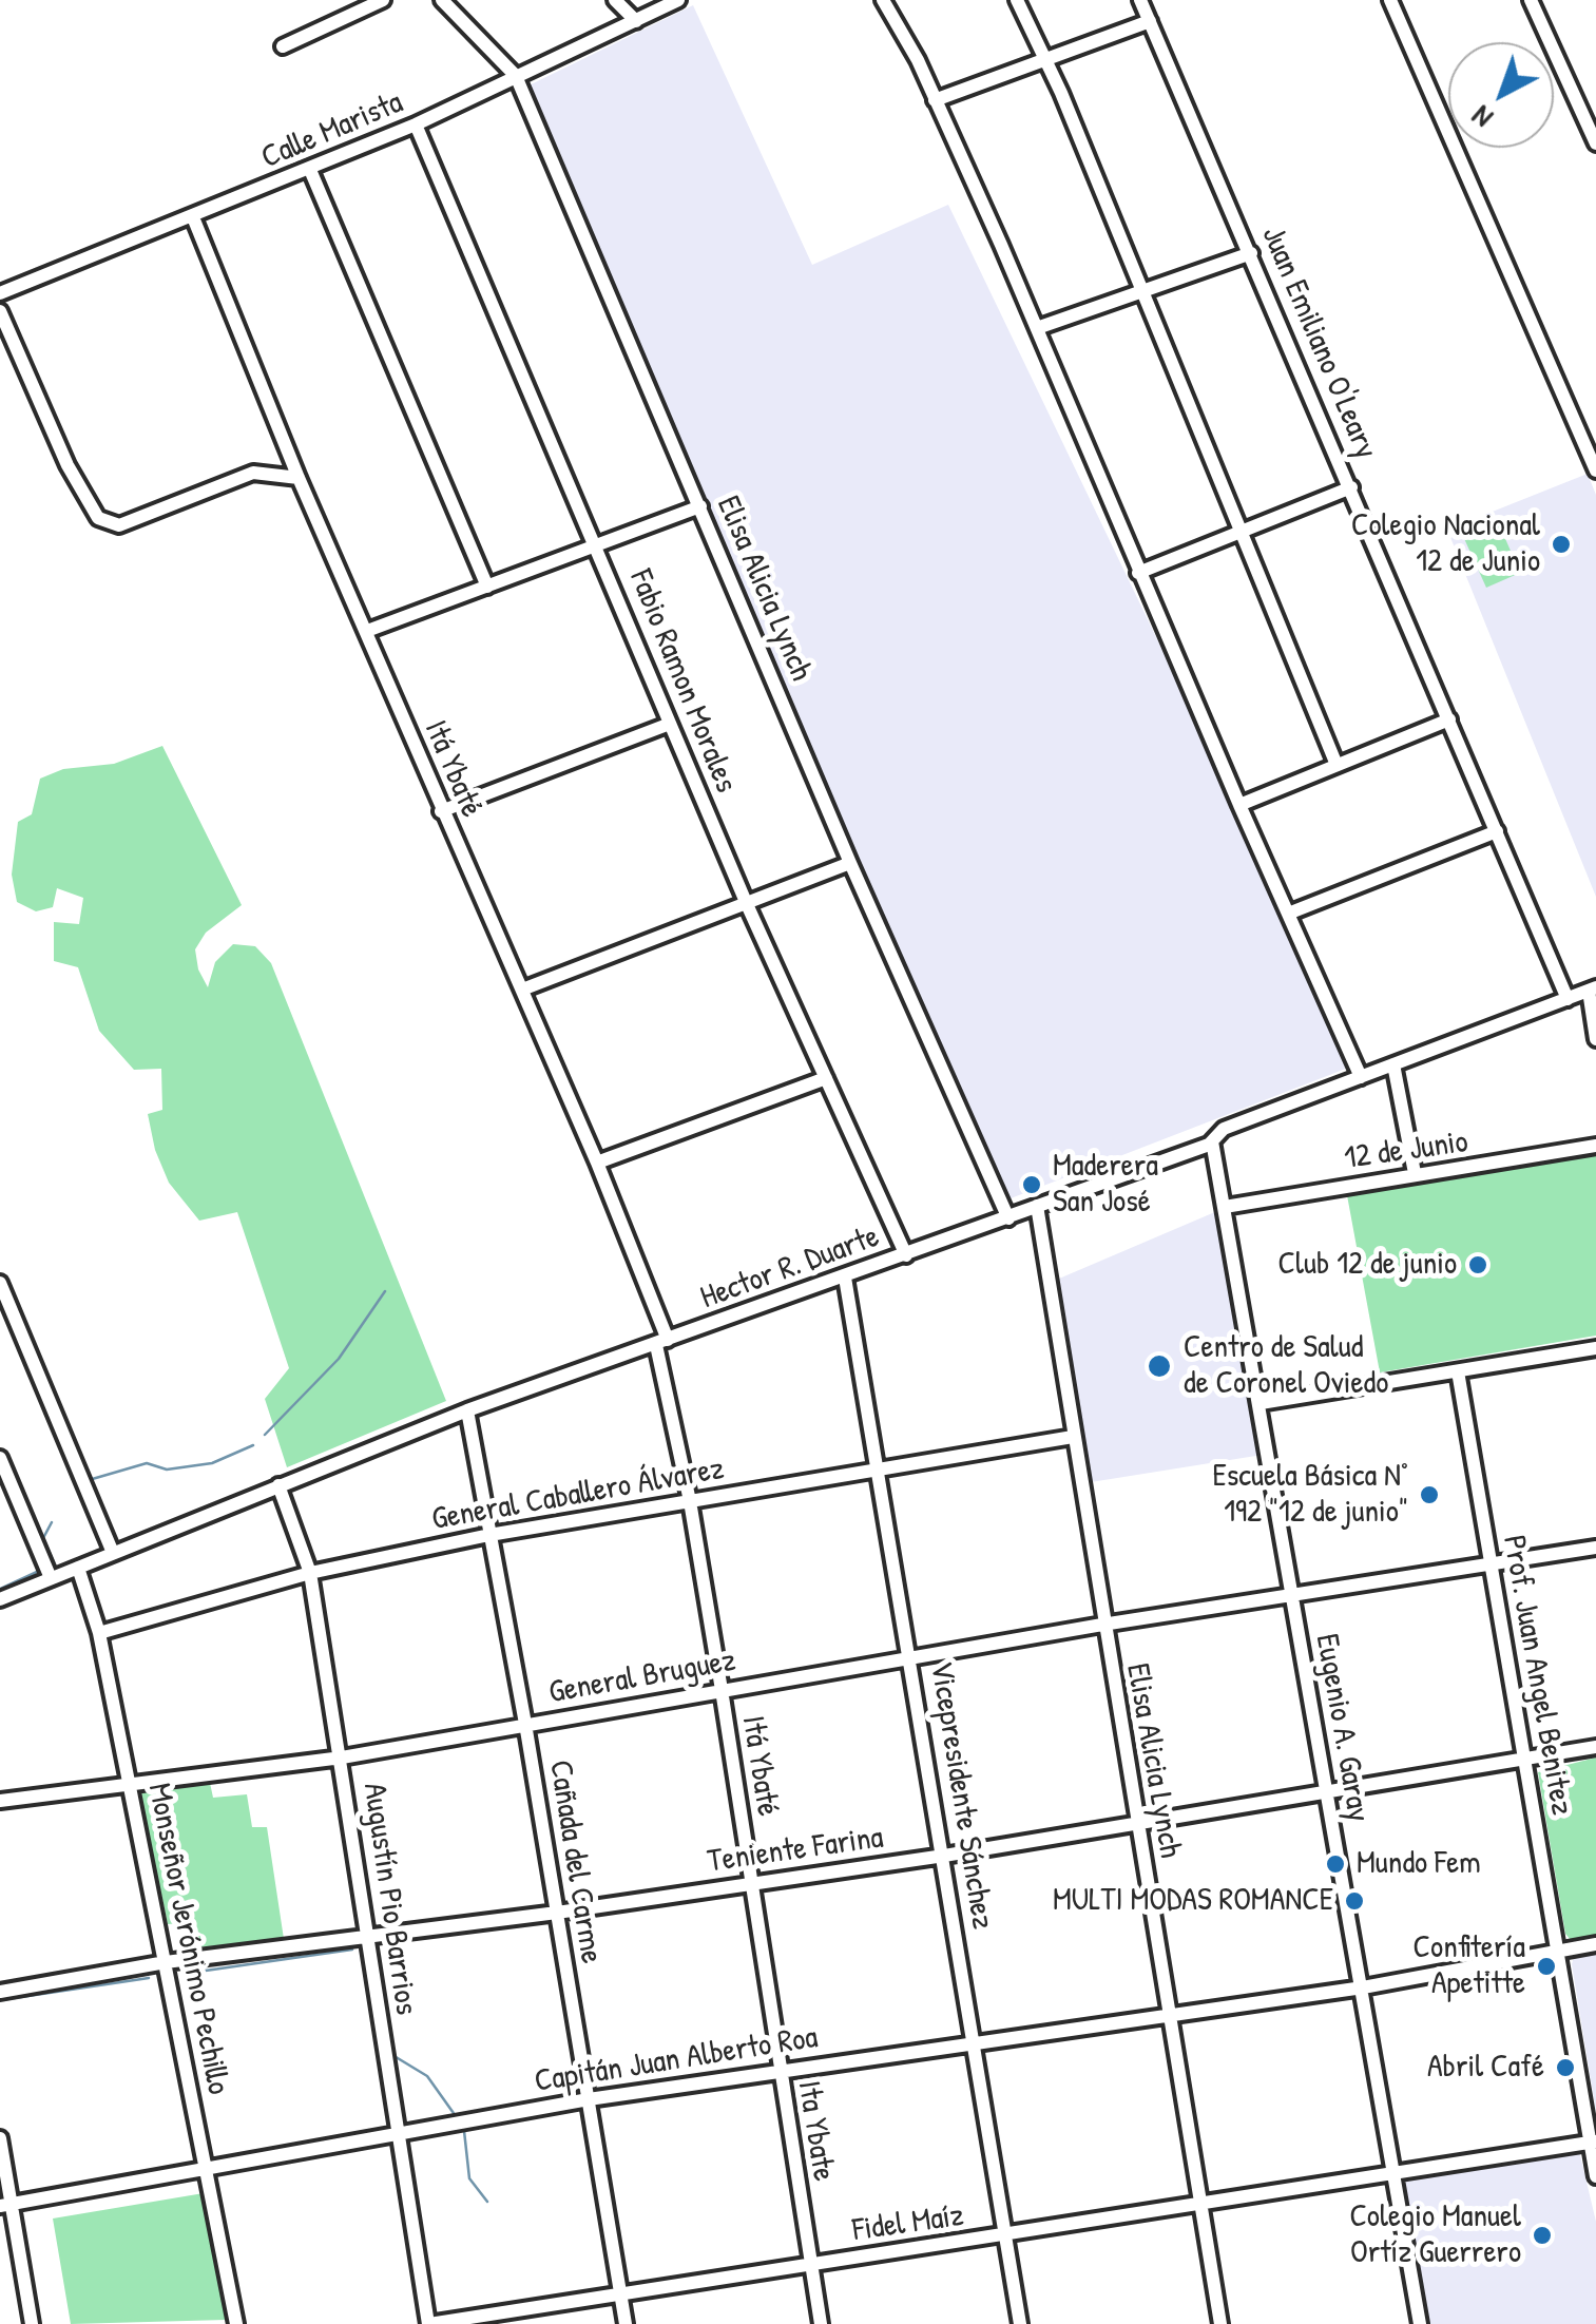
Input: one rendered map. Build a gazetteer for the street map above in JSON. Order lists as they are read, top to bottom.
{
  "streets": {
    "street": [
      "Calle Marista",
      "Juan Emiliano O'Leary",
      "Elisa Alicia Lynch",
      "Fabio Ramon Morales",
      "Itá Ybaté",
      "12 de Junio",
      "Hector R. Duarte",
      "General Caballero Álvarez",
      "Prof. Juan Angel Benitez",
      "General Bruguez",
      "Eugenio A. Garay",
      "Vicepresidente Sánchez",
      "Teniente Farina",
      "Cañada del Carme",
      "Augustín Pio Barrios",
      "Monseñor Jerónimo Pechillo",
      "Capitán Juan Alberto Roa",
      "Ita Ybate",
      "Fidel Maíz"
    ]
  },
  "crossings": [
    ["Calle Marista", "Elisa Alicia Lynch"],
    ["Calle Marista", "Fabio Ramon Morales"],
    ["Calle Marista", "Itá Ybaté"],
    ["Juan Emiliano O'Leary", "Hector R. Duarte"],
    ["Elisa Alicia Lynch", "Hector R. Duarte"],
    ["Elisa Alicia Lynch", "General Caballero Álvarez"],
    ["Elisa Alicia Lynch", "General Bruguez"],
    ["Elisa Alicia Lynch", "Teniente Farina"],
    ["Elisa Alicia Lynch", "Capitán Juan Alberto Roa"],
    ["Elisa Alicia Lynch", "Fidel Maíz"],
    ["Fabio Ramon Morales", "Hector R. Duarte"],
    ["Itá Ybaté", "Hector R. Duarte"],
    ["Itá Ybaté", "General Caballero Álvarez"],
    ["Itá Ybaté", "General Bruguez"],
    ["Itá Ybaté", "Teniente Farina"],
    ["Itá Ybaté", "Ita Ybate"],
    ["12 de Junio", "Eugenio A. Garay"],
    ["Hector R. Duarte", "Eugenio A. Garay"],
    ["Hector R. Duarte", "Vicepresidente Sánchez"],
    ["Hector R. Duarte", "Cañada del Carme"],
    ["Hector R. Duarte", "Augustín Pio Barrios"],
    ["Hector R. Duarte", "Monseñor Jerónimo Pechillo"],
    ["General Caballero Álvarez", "Vicepresidente Sánchez"],
    ["General Caballero Álvarez", "Cañada del Carme"],
    ["General Caballero Álvarez", "Augustín Pio Barrios"],
    ["General Caballero Álvarez", "Monseñor Jerónimo Pechillo"],
    ["Prof. Juan Angel Benitez", "General Bruguez"],
    ["Prof. Juan Angel Benitez", "Teniente Farina"],
    ["Prof. Juan Angel Benitez", "Capitán Juan Alberto Roa"],
    ["Prof. Juan Angel Benitez", "Fidel Maíz"],
    ["General Bruguez", "Eugenio A. Garay"],
    ["General Bruguez", "Vicepresidente Sánchez"],
    ["General Bruguez", "Cañada del Carme"],
    ["General Bruguez", "Augustín Pio Barrios"],
    ["General Bruguez", "Monseñor Jerónimo Pechillo"],
    ["Eugenio A. Garay", "Teniente Farina"],
    ["Eugenio A. Garay", "Capitán Juan Alberto Roa"],
    ["Eugenio A. Garay", "Fidel Maíz"],
    ["Vicepresidente Sánchez", "Teniente Farina"],
    ["Vicepresidente Sánchez", "Capitán Juan Alberto Roa"],
    ["Vicepresidente Sánchez", "Fidel Maíz"],
    ["Teniente Farina", "Cañada del Carme"],
    ["Teniente Farina", "Augustín Pio Barrios"],
    ["Teniente Farina", "Monseñor Jerónimo Pechillo"],
    ["Teniente Farina", "Ita Ybate"],
    ["Cañada del Carme", "Capitán Juan Alberto Roa"],
    ["Cañada del Carme", "Fidel Maíz"],
    ["Augustín Pio Barrios", "Capitán Juan Alberto Roa"],
    ["Augustín Pio Barrios", "Fidel Maíz"],
    ["Monseñor Jerónimo Pechillo", "Capitán Juan Alberto Roa"],
    ["Capitán Juan Alberto Roa", "Ita Ybate"],
    ["Ita Ybate", "Fidel Maíz"]
  ],
  "places": [
    "Colegio Nacional 12 de Junio",
    "Maderera San José",
    "Club 12 de junio",
    "Centro de Salud de Coronel Oviedo",
    "Escuela Básica N° 192 \"12 de junio\"",
    "Mundo Fem",
    "MULTI MODAS ROMANCE",
    "Confitería Apetitte",
    "Abril Café",
    "Colegio Manuel Ortíz Guerrero"
  ],
  "north": "bottom left"
}
